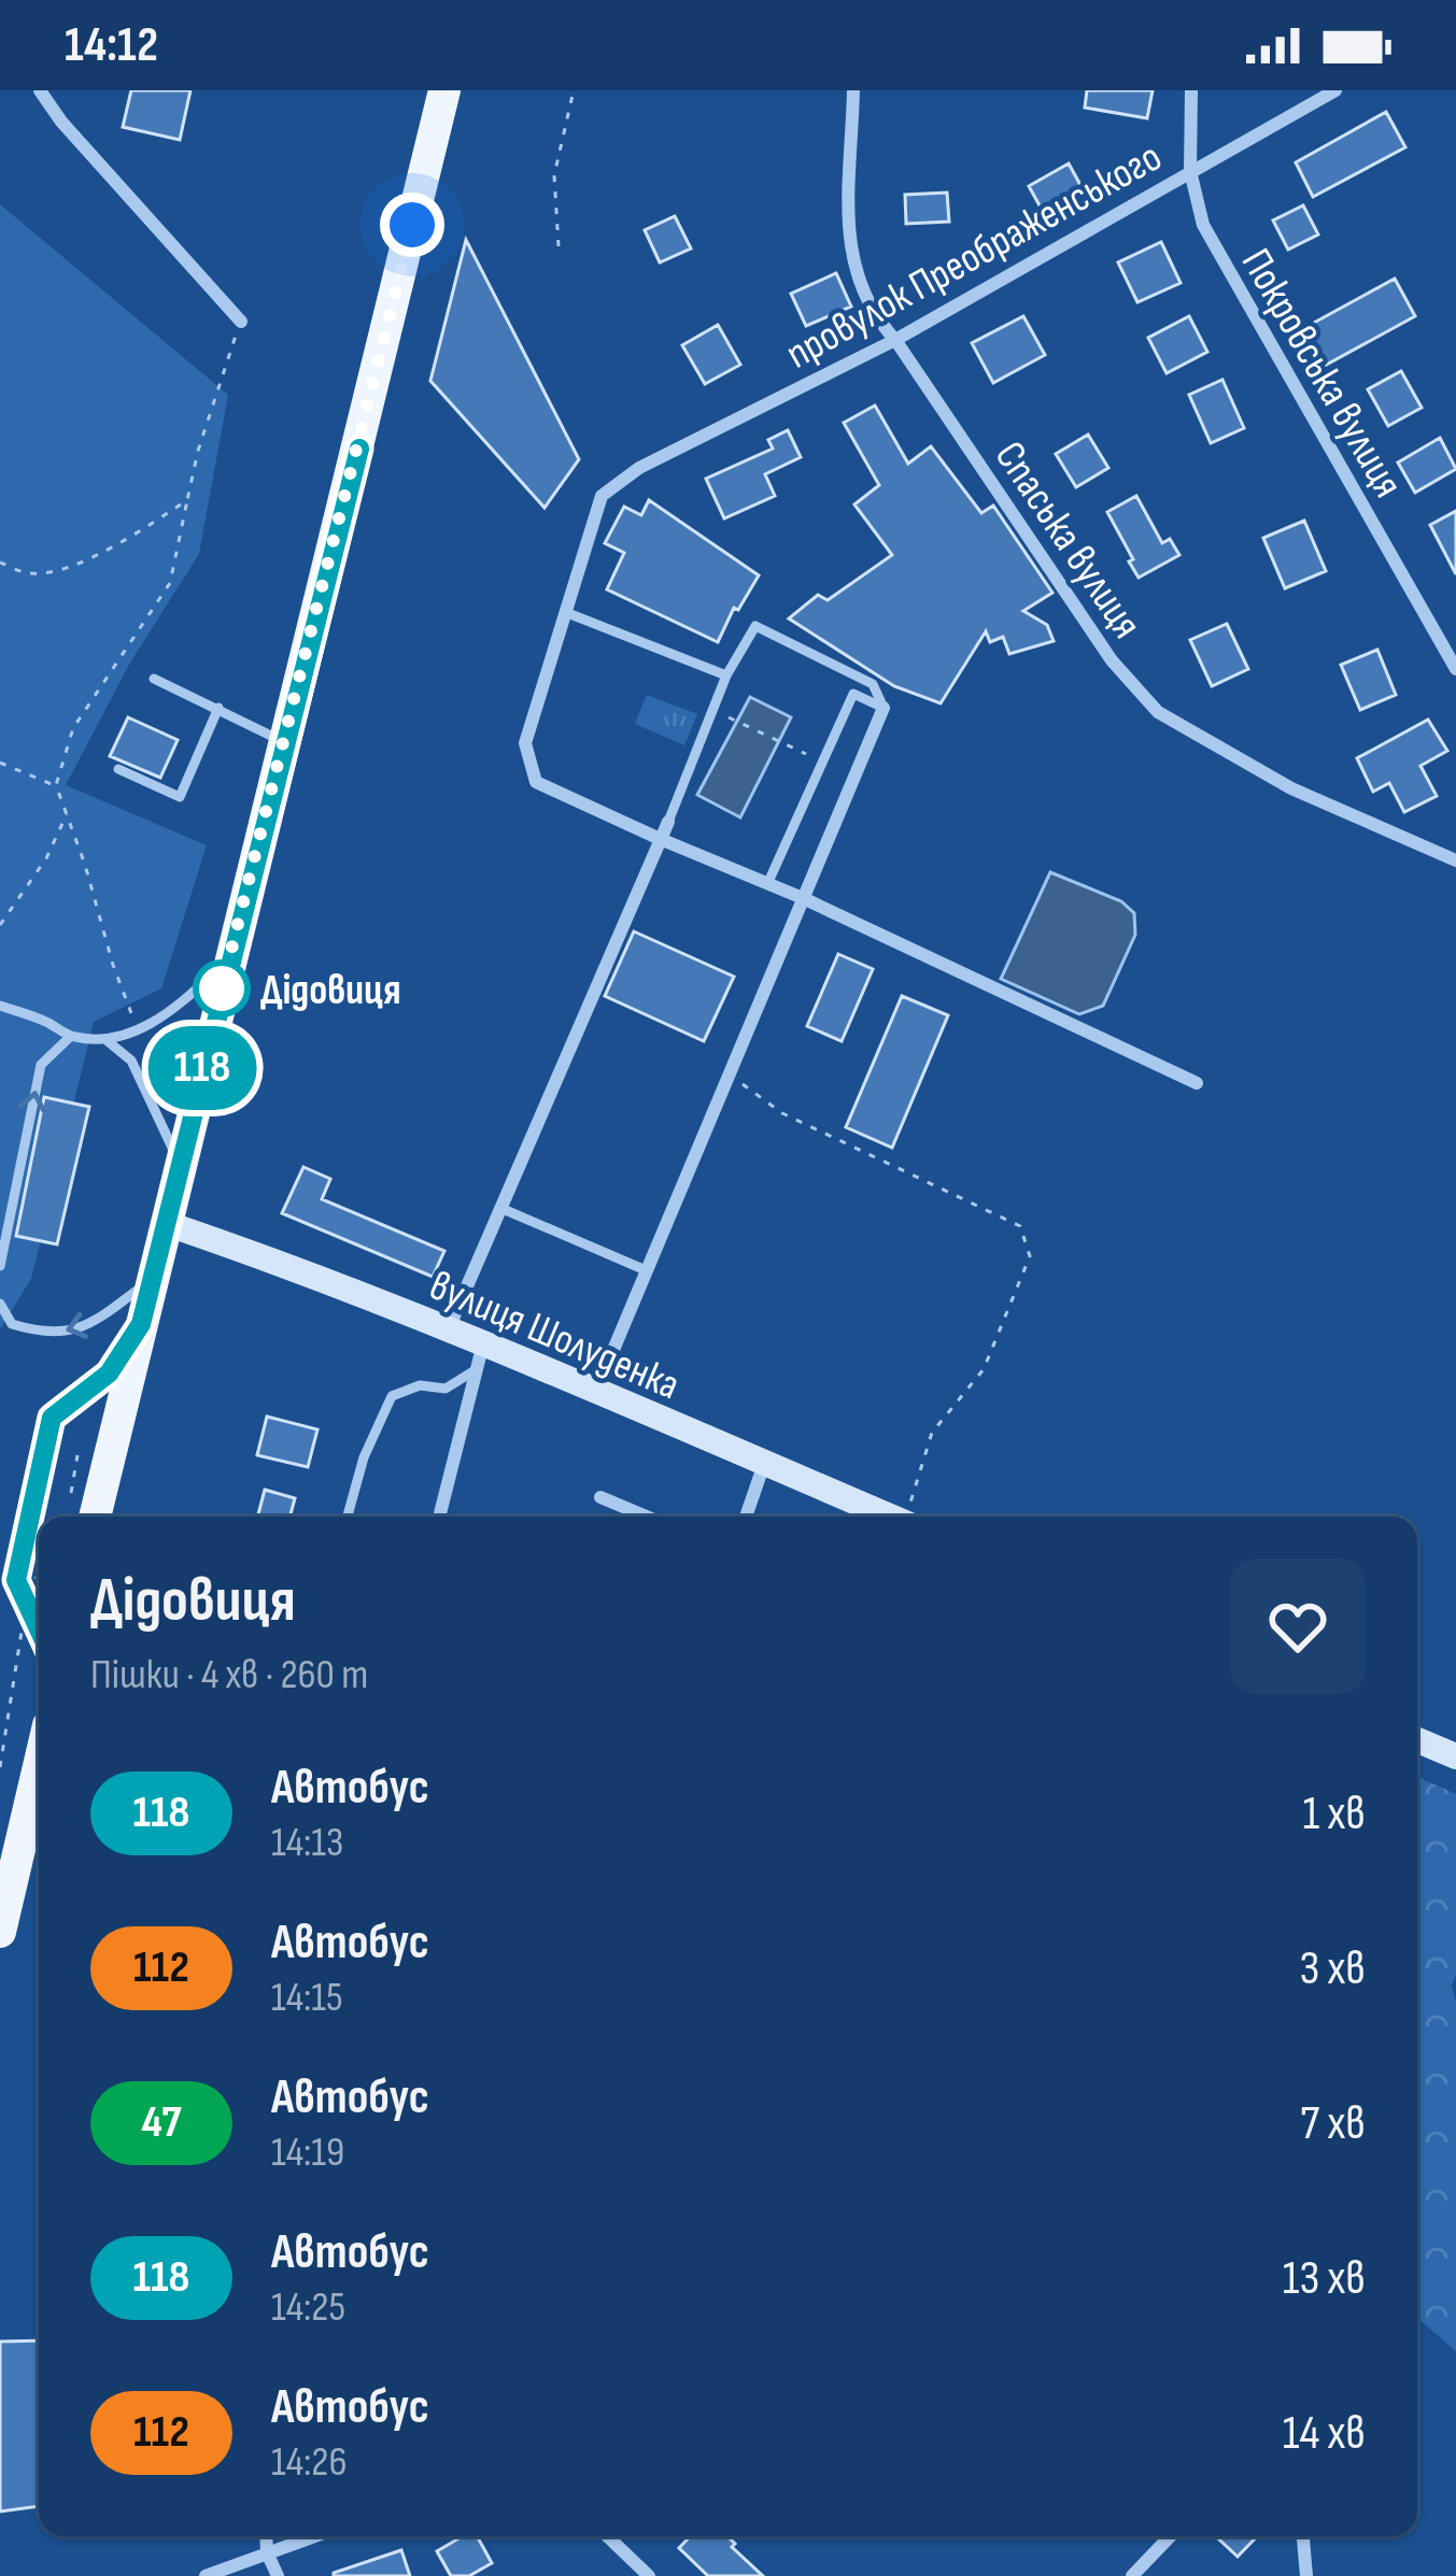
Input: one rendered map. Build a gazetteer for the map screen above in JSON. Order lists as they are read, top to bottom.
{
  "streets": {
    "main road": ["вулиця Шолуденка"],
    "street": ["провулок Преображенського", "Покровська вулиця", "Спаська вулиця"]
  },
  "crossings": [
    ["провулок Преображенського", "Покровська вулиця"],
    ["провулок Преображенського", "Спаська вулиця"]
  ],
  "places": ["Дідовиця"],
  "lines": ["bus line 118"],
  "page": {
    "status": "14:12",
    "on_map": "118",
    "heading": ["Дідовиця", "Пішки · 4 хв · 260 m"],
    "list": [
      {
        "mark": "118",
        "name": "Автобус",
        "note": "14:13",
        "value": "1 хв"
      },
      {
        "mark": "112",
        "name": "Автобус",
        "note": "14:15",
        "value": "3 хв"
      },
      {
        "mark": "47",
        "name": "Автобус",
        "note": "14:19",
        "value": "7 хв"
      },
      {
        "mark": "118",
        "name": "Автобус",
        "note": "14:25",
        "value": "13 хв"
      },
      {
        "mark": "112",
        "name": "Автобус",
        "note": "14:26",
        "value": "14 хв"
      }
    ]
  }
}
